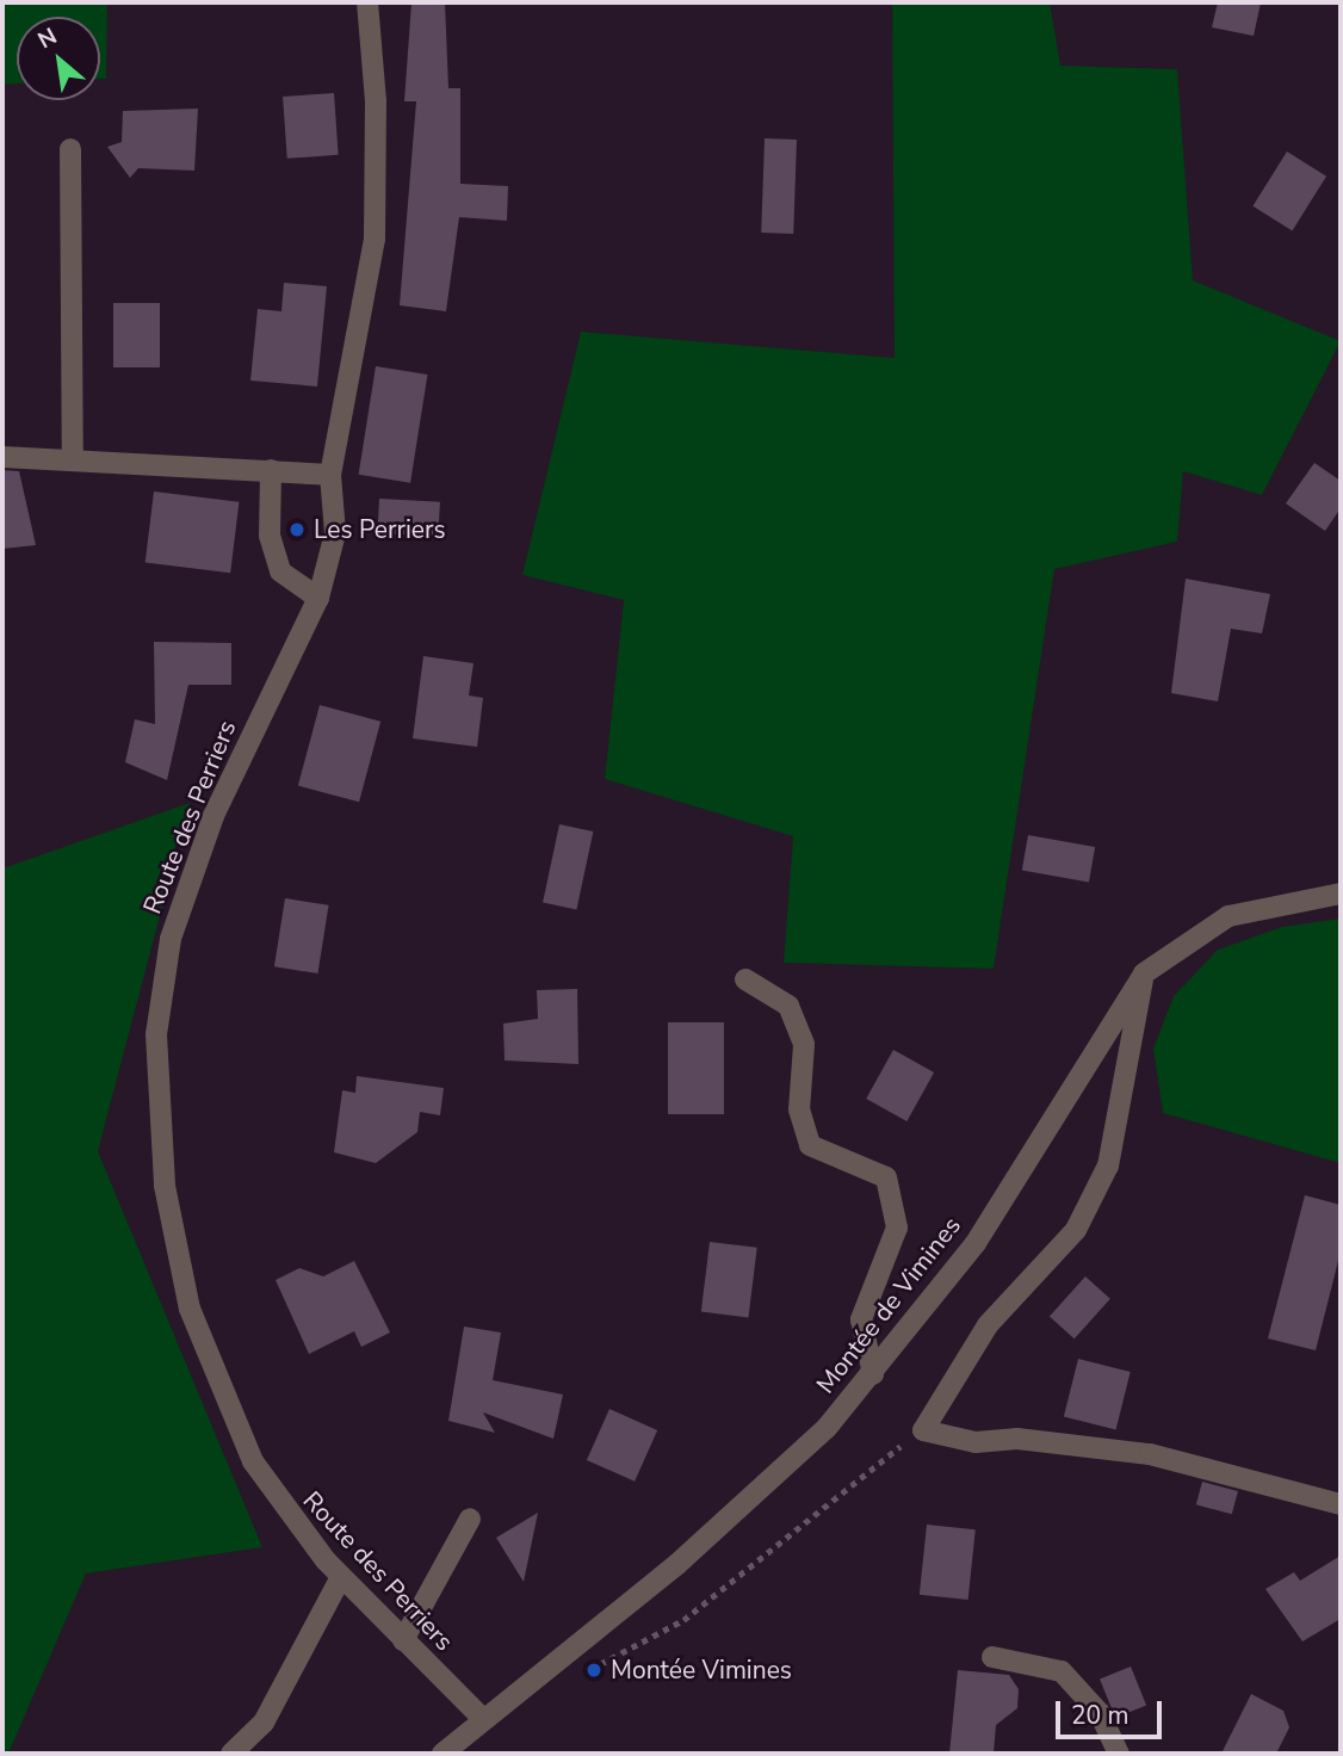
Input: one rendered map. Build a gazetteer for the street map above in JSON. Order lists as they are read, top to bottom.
{
  "streets": {
    "street": ["Route des Perriers", "Montée de Vimines"]
  },
  "crossings": [
    ["Route des Perriers", "Montée de Vimines"]
  ],
  "places": ["Les Perriers", "Montée Vimines"],
  "scale_bar": "20 m",
  "north": "top left"
}
